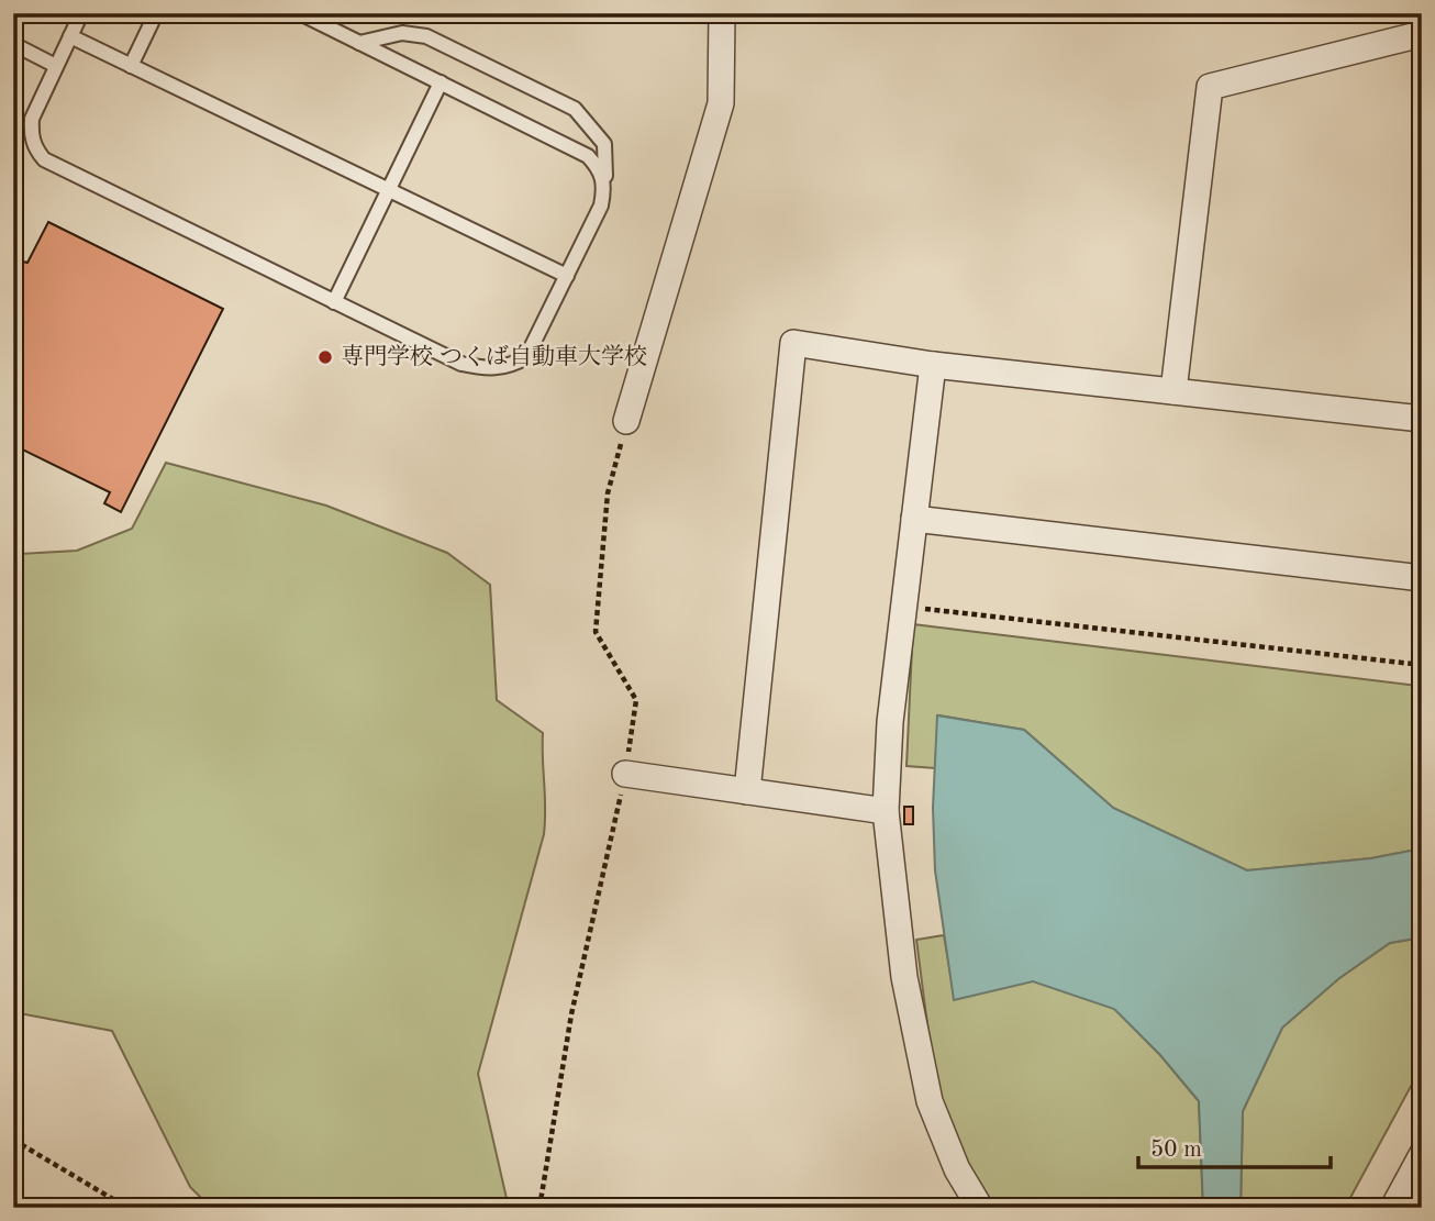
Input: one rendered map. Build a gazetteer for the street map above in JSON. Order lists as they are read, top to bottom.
{
  "places": ["専門学校 つくば自動車大学校"],
  "scale_bar": "50 m"
}
